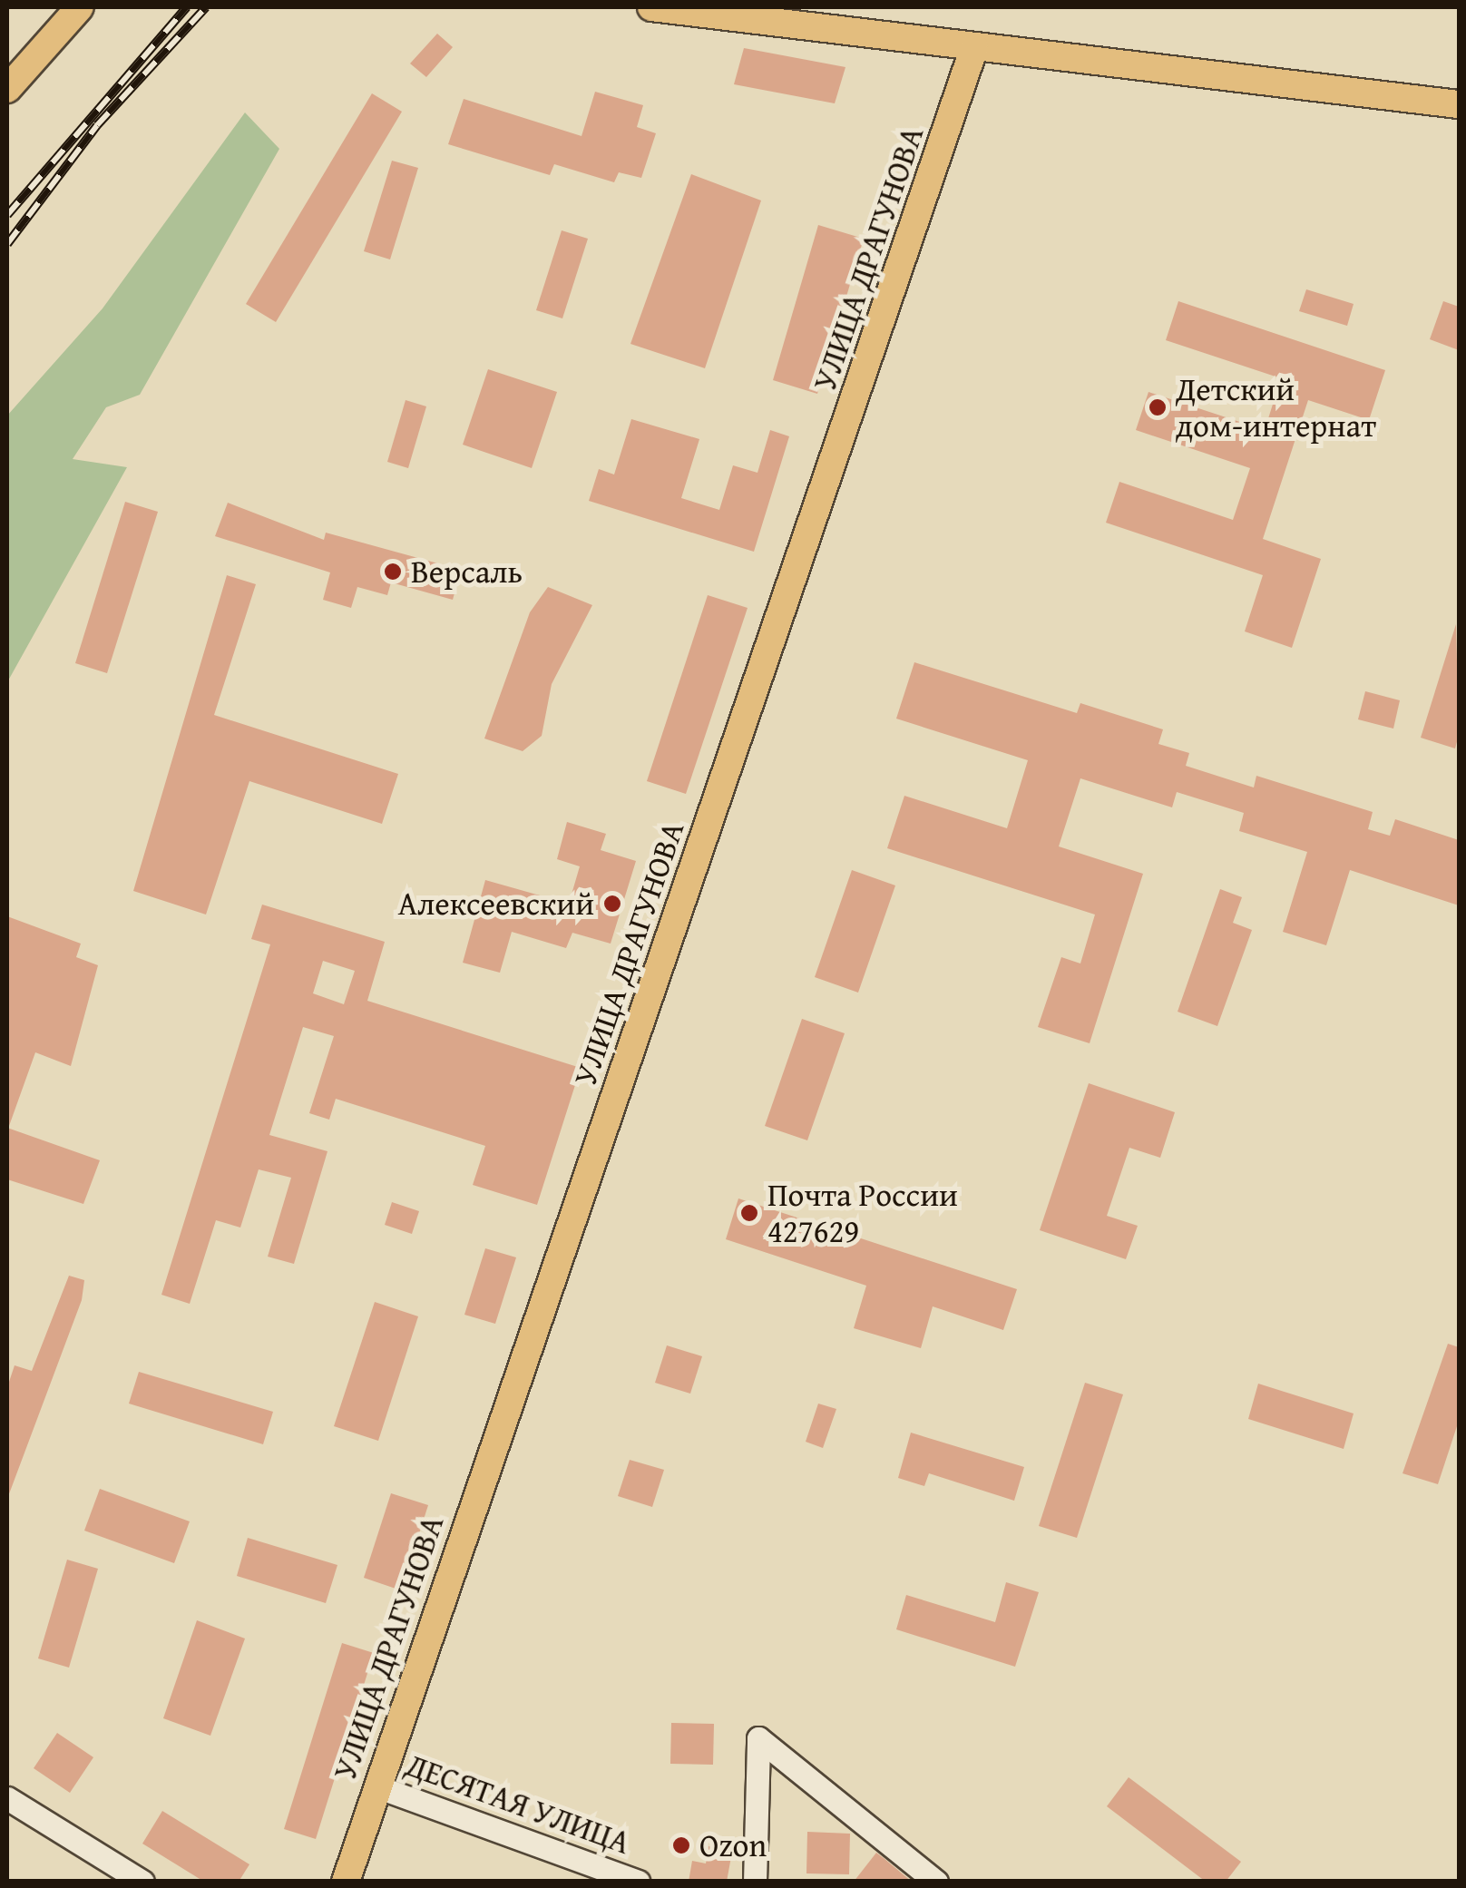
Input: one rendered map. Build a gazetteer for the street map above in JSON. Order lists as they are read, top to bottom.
{
  "streets": {
    "main road": ["УЛИЦА ДРАГУНОВА"],
    "street": ["ДЕСЯТАЯ УЛИЦА"]
  },
  "crossings": [
    ["УЛИЦА ДРАГУНОВА", "ДЕСЯТАЯ УЛИЦА"]
  ],
  "places": [
    "Детский дом-интернат",
    "Версаль",
    "Алексеевский",
    "Почта России 427629",
    "Ozon"
  ]
}
